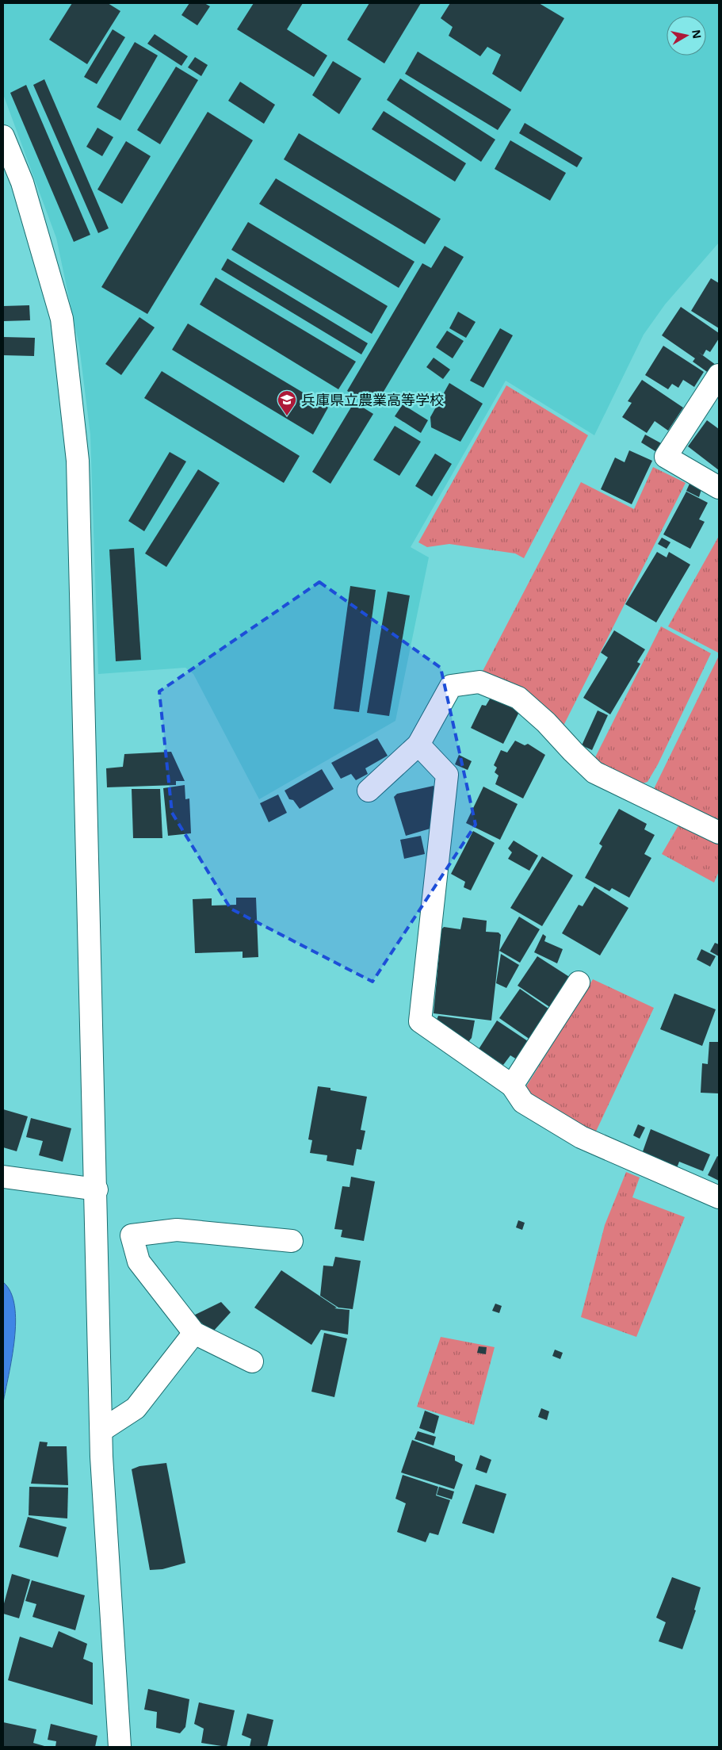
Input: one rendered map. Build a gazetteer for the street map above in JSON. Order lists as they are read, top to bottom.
{
  "places": {
    "school or university": ["兵庫県立農業高等学校"]
  },
  "north": "right"
}
